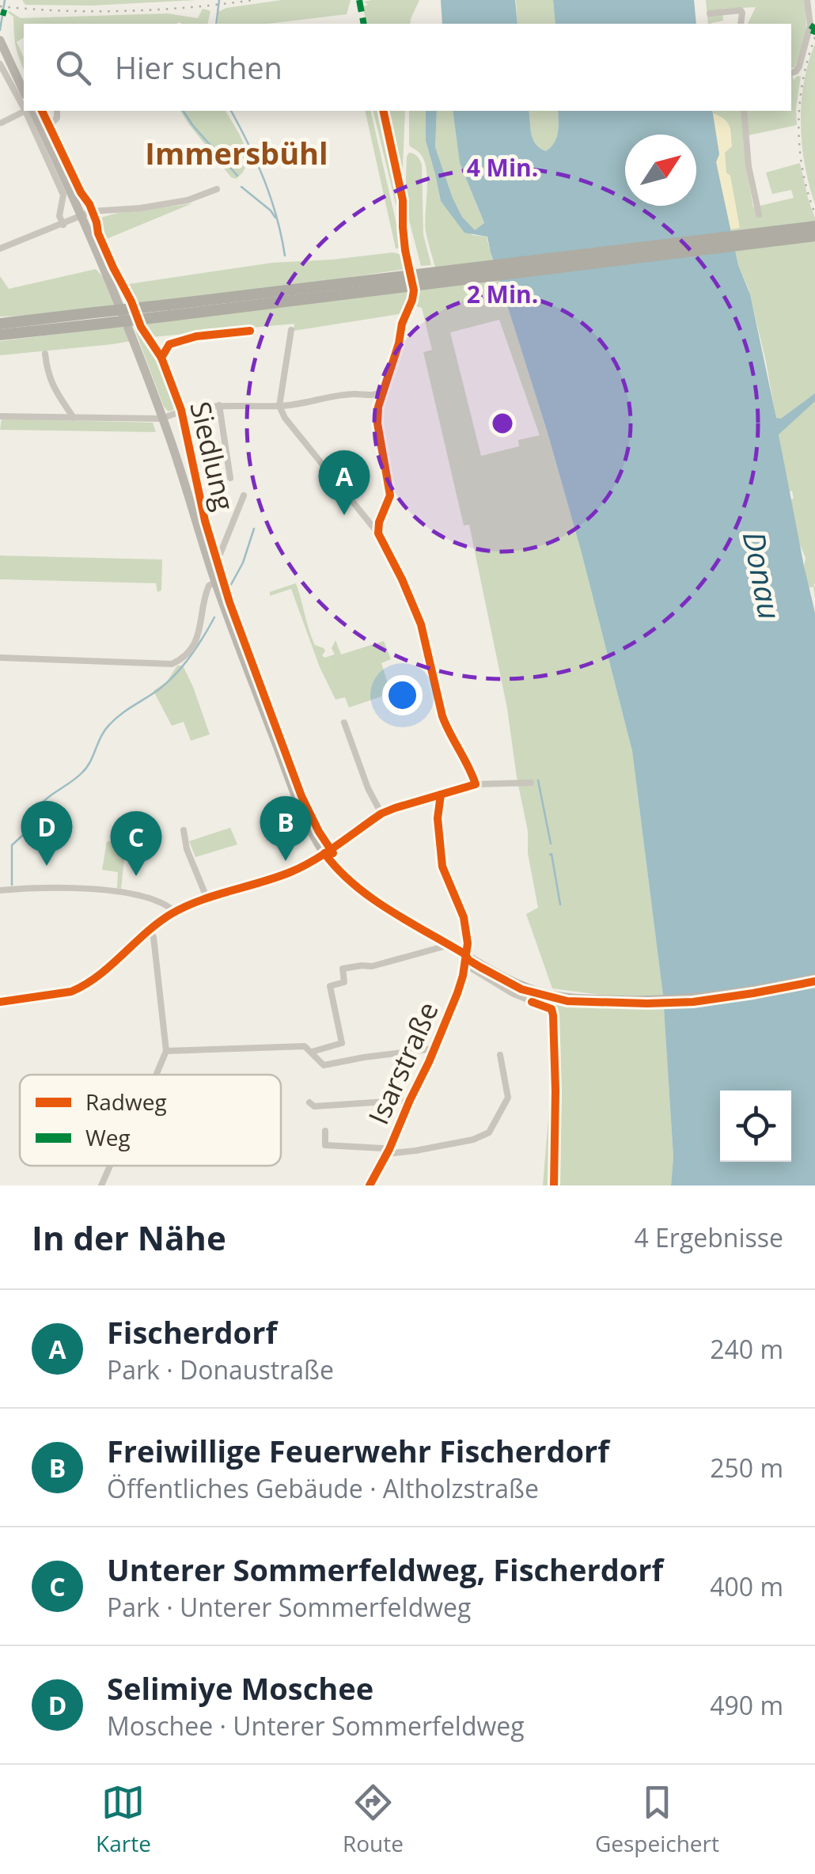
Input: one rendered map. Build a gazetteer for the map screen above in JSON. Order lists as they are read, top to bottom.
{
  "streets": {
    "street": ["Siedlung", "Isarstraße"]
  },
  "districts": ["Immersbühl"],
  "water": ["Donau"],
  "legend": ["Radweg", "Weg"],
  "north": "top right",
  "page": {
    "search": "Hier suchen",
    "pins": [
      "A",
      "B",
      "D",
      "C"
    ],
    "heading": ["In der Nähe", "4 Ergebnisse"],
    "list": [
      {
        "mark": "A",
        "name": "Fischerdorf",
        "note": "Park · Donaustraße",
        "value": "240 m"
      },
      {
        "mark": "B",
        "name": "Freiwillige Feuerwehr Fischerdorf",
        "note": "Öffentliches Gebäude · Altholzstraße",
        "value": "250 m"
      },
      {
        "mark": "C",
        "name": "Unterer Sommerfeldweg, Fischerdorf",
        "note": "Park · Unterer Sommerfeldweg",
        "value": "400 m"
      },
      {
        "mark": "D",
        "name": "Selimiye Moschee",
        "note": "Moschee · Unterer Sommerfeldweg",
        "value": "490 m"
      }
    ],
    "nav": ["Karte", "Route", "Gespeichert"]
  },
  "rings": ["4 Min.", "2 Min."]
}
